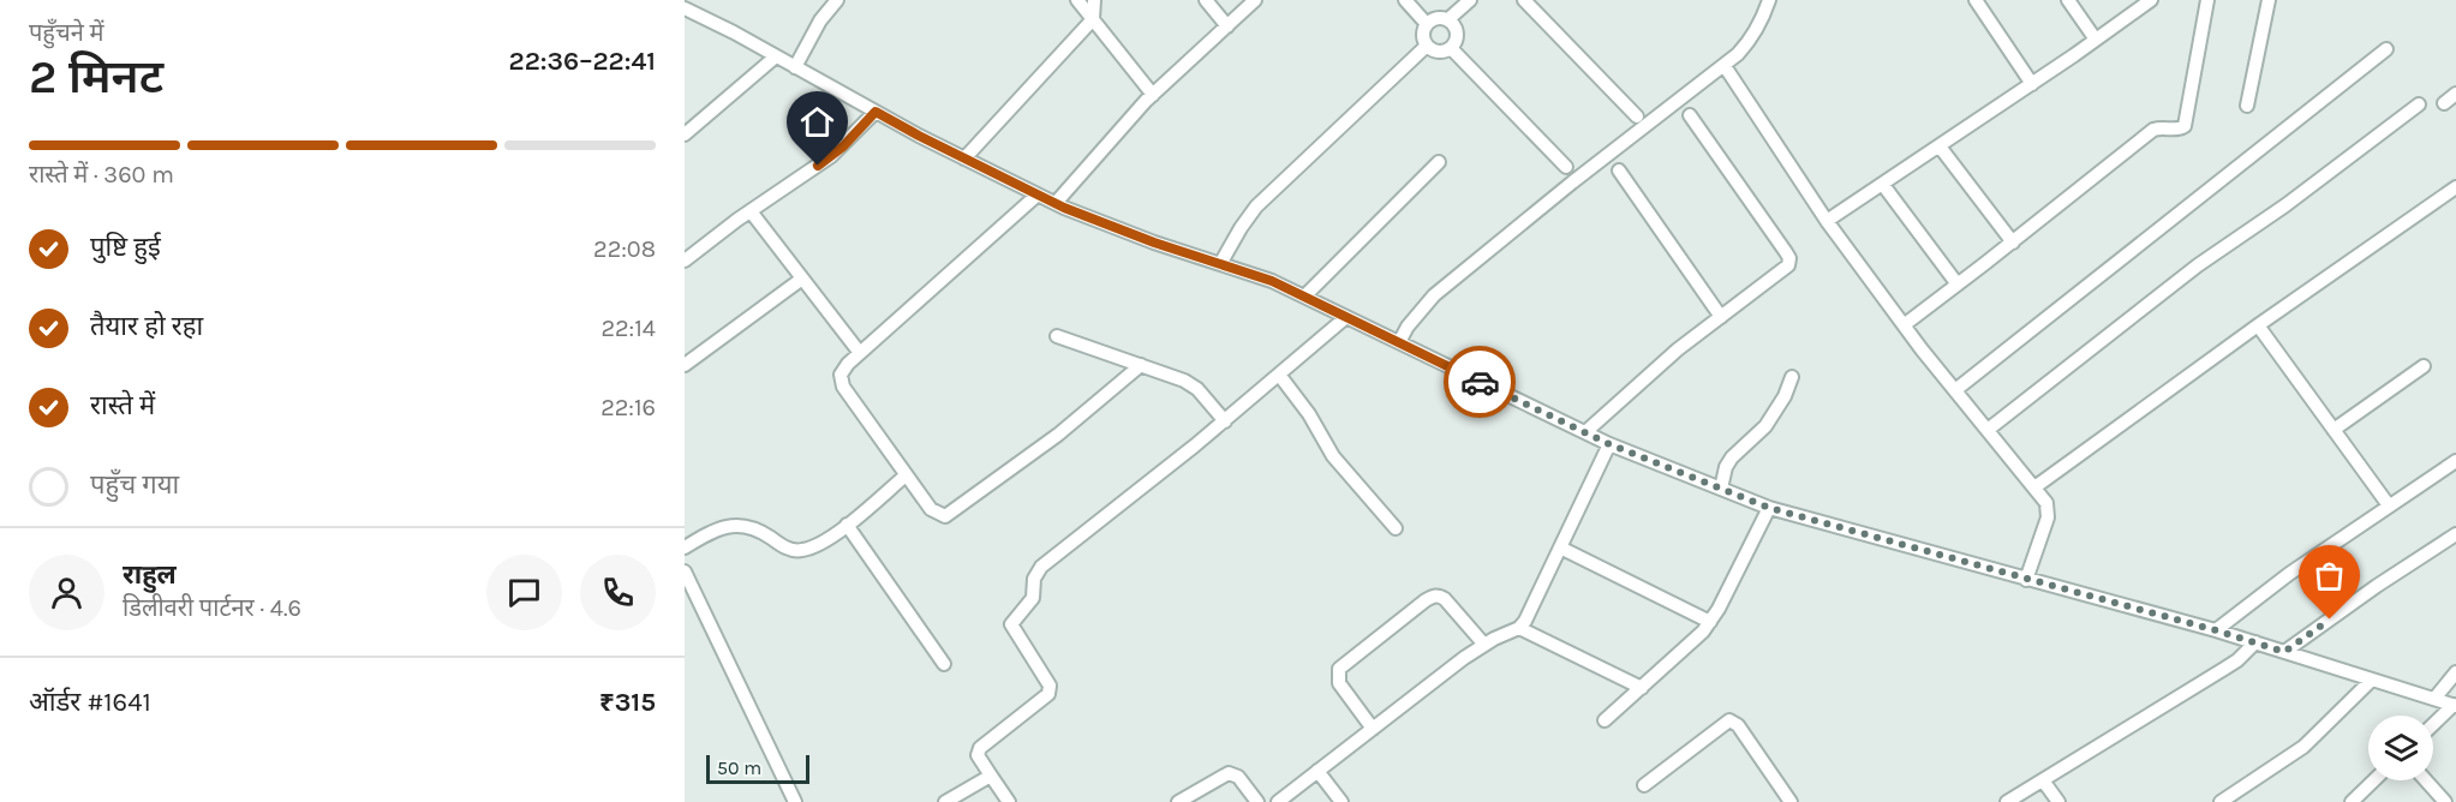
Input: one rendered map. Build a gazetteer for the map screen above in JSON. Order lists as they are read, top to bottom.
{
  "scale_bar": "50 m",
  "page": {
    "heading": ["2 मिनट", "पहुँचने में", "22:36–22:41"],
    "panel": [
      "राहुल",
      "डिलीवरी पार्टनर · 4.6",
      "ऑर्डर #1641",
      "₹315"
    ],
    "bar": "रास्ते में · 360 m",
    "list": [
      ["पुष्टि हुई", "22:08"],
      ["तैयार हो रहा", "22:14"],
      ["रास्ते में", "22:16"],
      "पहुँच गया"
    ],
    "scale": "50 m"
  }
}
